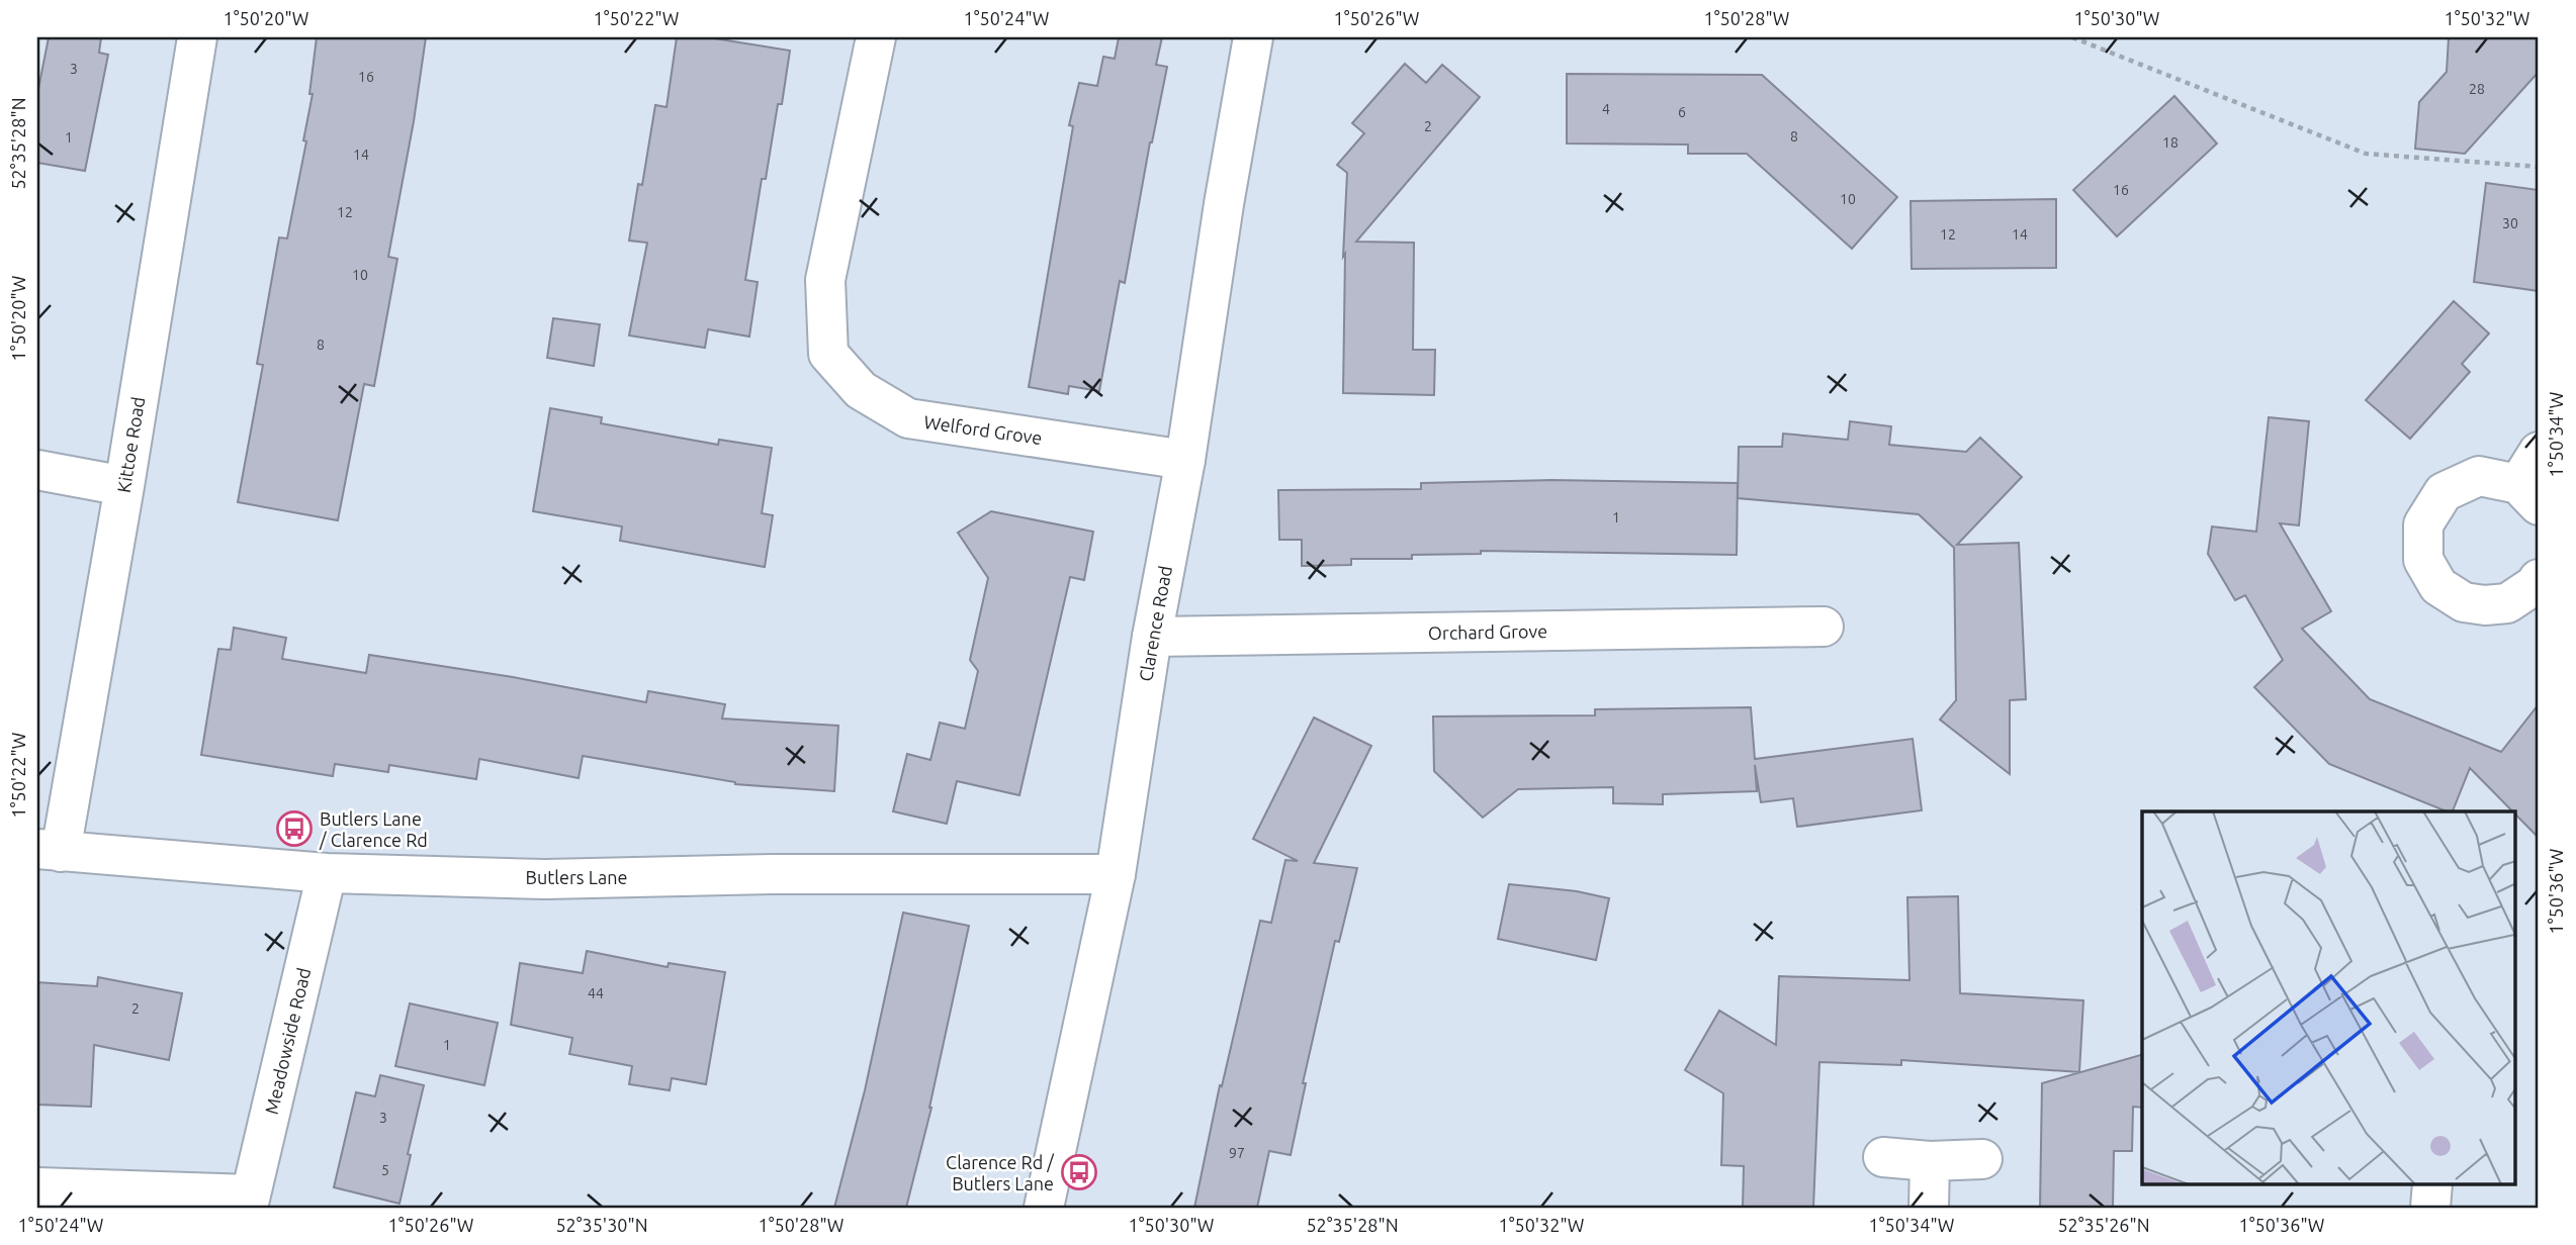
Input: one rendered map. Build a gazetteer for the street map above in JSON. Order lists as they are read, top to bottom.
{
  "streets": {
    "street": [
      "Welford Grove",
      "Kittoe Road",
      "Clarence Road",
      "Orchard Grove",
      "Butlers Lane",
      "Meadowside Road"
    ]
  },
  "crossings": [
    ["Welford Grove", "Clarence Road"],
    ["Kittoe Road", "Butlers Lane"],
    ["Clarence Road", "Orchard Grove"],
    ["Clarence Road", "Butlers Lane"],
    ["Butlers Lane", "Meadowside Road"]
  ],
  "places": {
    "bus stop": ["Butlers Lane / Clarence Rd", "Clarence Rd / Butlers Lane"]
  },
  "house_numbers": [
    "3",
    "16",
    "28",
    "4",
    "6",
    "2",
    "8",
    "1",
    "18",
    "14",
    "16",
    "10",
    "12",
    "30",
    "12",
    "14",
    "10",
    "8",
    "1",
    "44",
    "2",
    "1",
    "3",
    "97",
    "5"
  ],
  "coordinates": [
    "1°50'20\"W",
    "1°50'22\"W",
    "1°50'24\"W",
    "1°50'26\"W",
    "1°50'28\"W",
    "1°50'30\"W",
    "1°50'32\"W",
    "52°35'28\"N",
    "1°50'34\"W",
    "1°50'36\"W",
    "52°35'30\"N",
    "52°35'26\"N"
  ]
}
